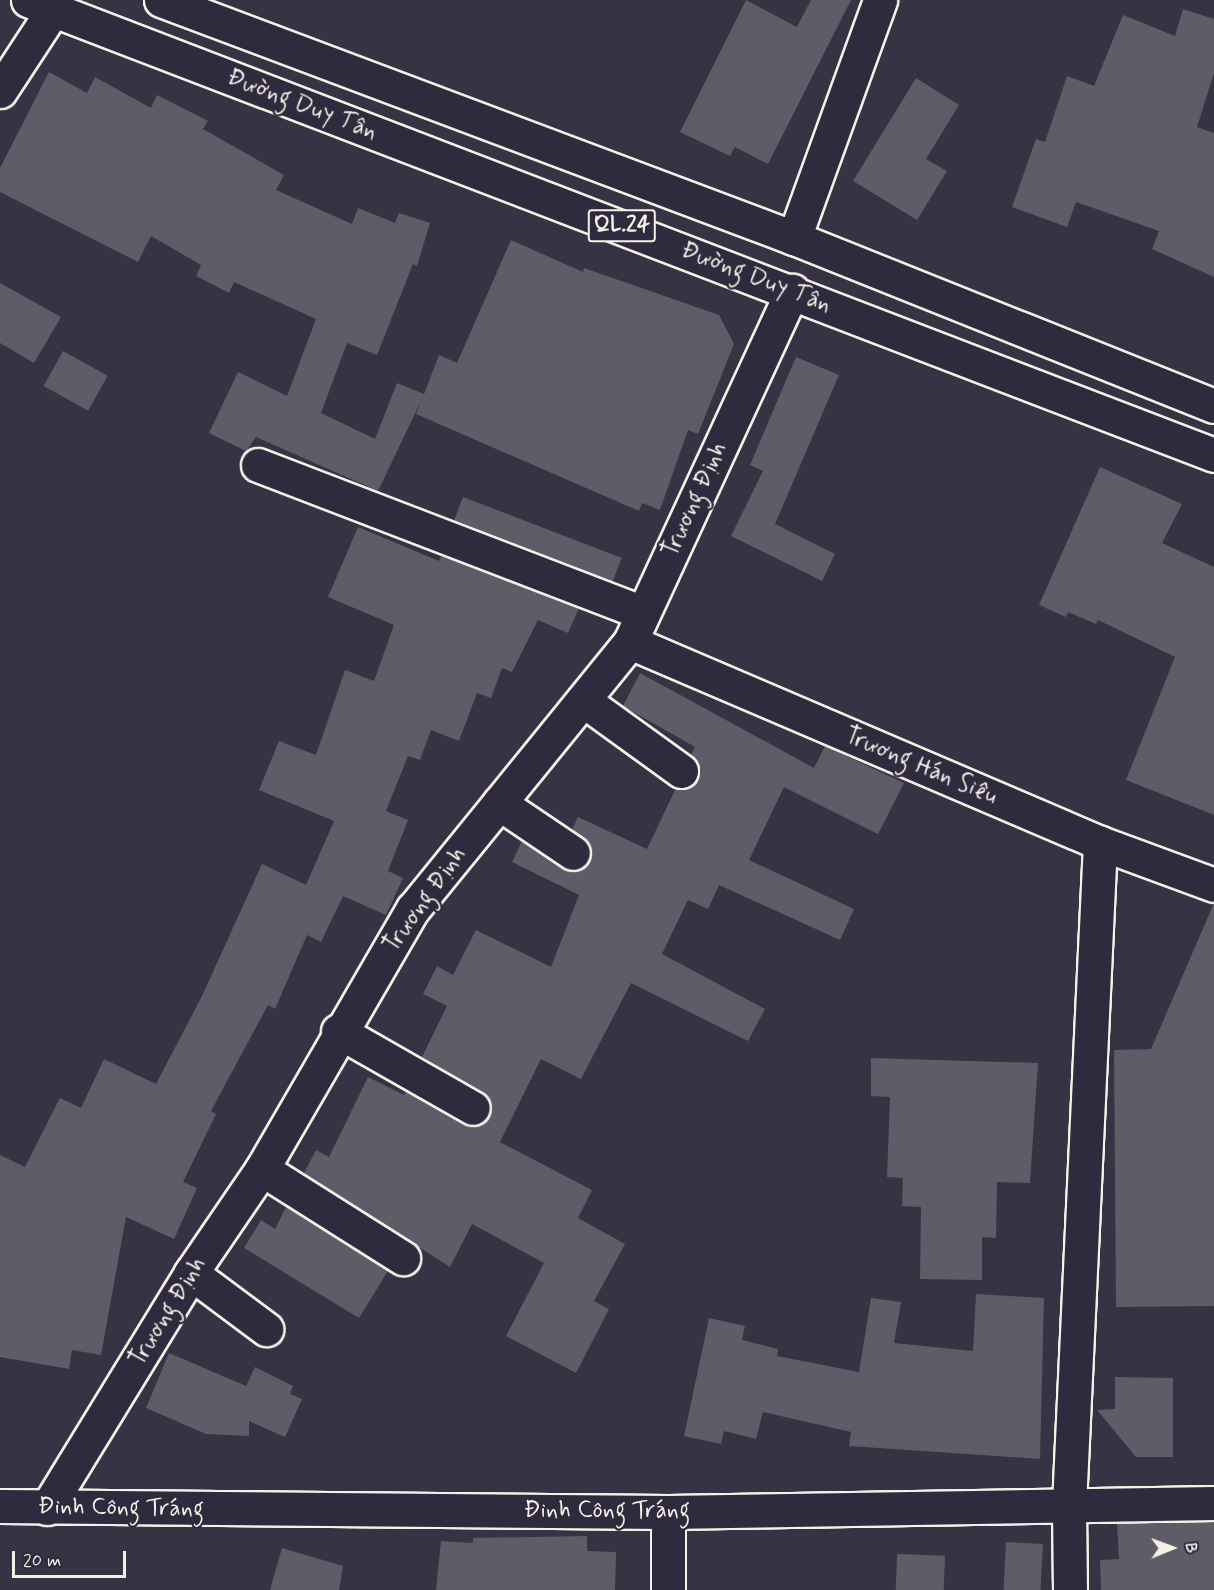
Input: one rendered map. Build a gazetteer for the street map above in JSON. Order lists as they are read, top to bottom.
{
  "streets": {
    "street": [
      "Đường Duy Tân",
      "QL.24",
      "Trương Định",
      "Trương Hán Siêu",
      "Đinh Công Tráng"
    ]
  },
  "crossings": [
    ["Đường Duy Tân", "Trương Định"],
    ["Trương Định", "Trương Hán Siêu"],
    ["Trương Định", "Đinh Công Tráng"]
  ],
  "scale_bar": "20 m",
  "north": "right"
}
